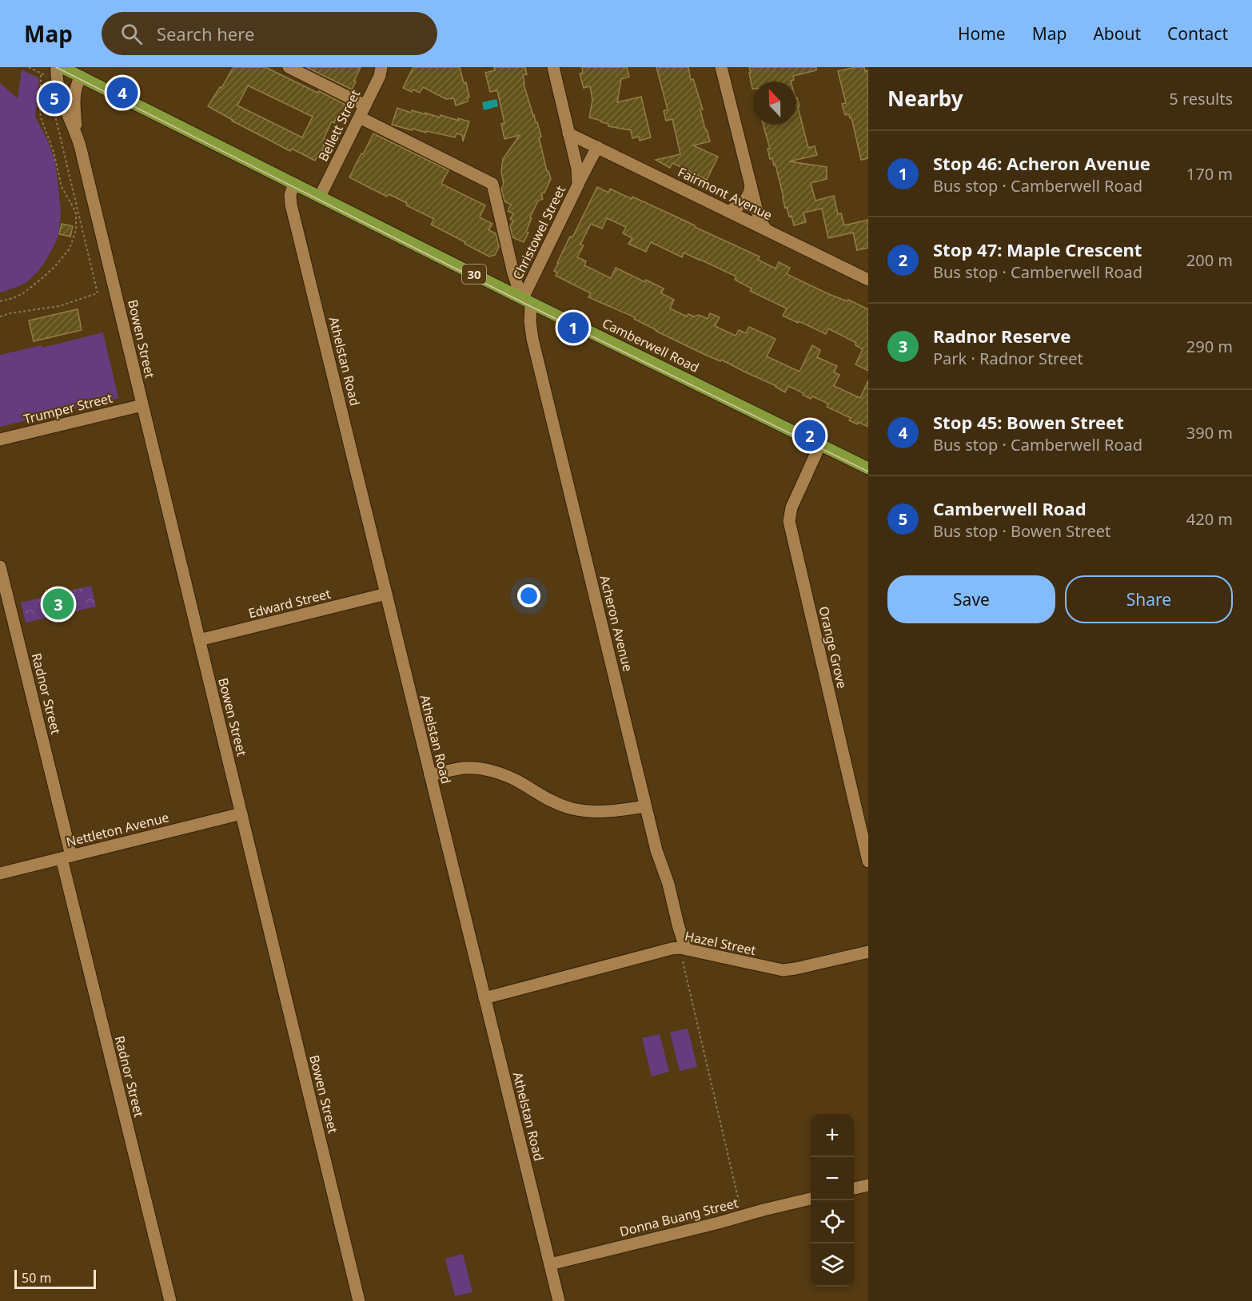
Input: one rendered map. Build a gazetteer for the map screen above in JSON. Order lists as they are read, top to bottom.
{
  "streets": {
    "main road": ["30", "Camberwell Road"],
    "street": [
      "Bellett Street",
      "Fairmont Avenue",
      "Christowel Street",
      "Bowen Street",
      "Athelstan Road",
      "Trumper Street",
      "Edward Street",
      "Acheron Avenue",
      "Orange Grove",
      "Radnor Street",
      "Nettleton Avenue",
      "Hazel Street",
      "Donna Buang Street"
    ]
  },
  "crossings": [
    ["Bellett Street", "Camberwell Road"],
    ["Fairmont Avenue", "Christowel Street"],
    ["Christowel Street", "Camberwell Road"],
    ["Christowel Street", "Acheron Avenue"],
    ["Bowen Street", "Camberwell Road"],
    ["Bowen Street", "Trumper Street"],
    ["Bowen Street", "Edward Street"],
    ["Bowen Street", "Nettleton Avenue"],
    ["Camberwell Road", "Athelstan Road"],
    ["Camberwell Road", "Acheron Avenue"],
    ["Camberwell Road", "Orange Grove"],
    ["Athelstan Road", "Edward Street"],
    ["Athelstan Road", "Hazel Street"],
    ["Athelstan Road", "Donna Buang Street"],
    ["Acheron Avenue", "Hazel Street"],
    ["Radnor Street", "Nettleton Avenue"]
  ],
  "scale_bar": "50 m",
  "north": "top",
  "page": {
    "header": "Map",
    "search": "Search here",
    "nav": [
      "Home",
      "Map",
      "About",
      "Contact"
    ],
    "heading": ["Nearby", "5 results"],
    "pins": [
      "4",
      "5",
      "1",
      "2",
      "3"
    ],
    "list": [
      {
        "mark": "1",
        "name": "Stop 46: Acheron Avenue",
        "note": "Bus stop · Camberwell Road",
        "value": "170 m"
      },
      {
        "mark": "2",
        "name": "Stop 47: Maple Crescent",
        "note": "Bus stop · Camberwell Road",
        "value": "200 m"
      },
      {
        "mark": "3",
        "name": "Radnor Reserve",
        "note": "Park · Radnor Street",
        "value": "290 m"
      },
      {
        "mark": "4",
        "name": "Stop 45: Bowen Street",
        "note": "Bus stop · Camberwell Road",
        "value": "390 m"
      },
      {
        "mark": "5",
        "name": "Camberwell Road",
        "note": "Bus stop · Bowen Street",
        "value": "420 m"
      }
    ],
    "buttons": ["Save", "Share"],
    "map_buttons": ["+", "−"],
    "scale": "50 m"
  }
}
